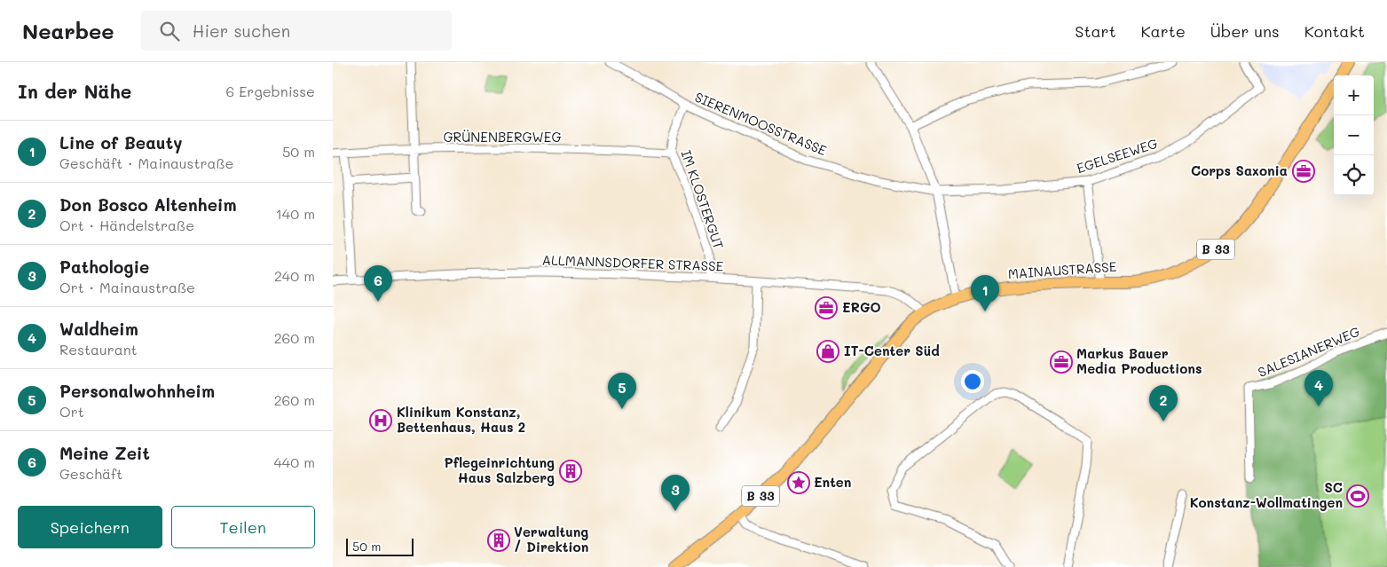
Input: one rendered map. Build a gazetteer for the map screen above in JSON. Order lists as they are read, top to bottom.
{
  "streets": {
    "main road": ["B 33", "MAINAUSTRASSE"],
    "street": [
      "SIERENMOOSSTRASSE",
      "GRÜNENBERGWEG",
      "EGELSEEWEG",
      "IM KLOSTERGUT",
      "ALLMANNSDORFER STRASSE",
      "SALESIANERWEG"
    ]
  },
  "crossings": [
    ["SIERENMOOSSTRASSE", "EGELSEEWEG"],
    ["SIERENMOOSSTRASSE", "IM KLOSTERGUT"],
    ["GRÜNENBERGWEG", "IM KLOSTERGUT"],
    ["IM KLOSTERGUT", "ALLMANNSDORFER STRASSE"],
    ["ALLMANNSDORFER STRASSE", "MAINAUSTRASSE"]
  ],
  "places": {
    "office": ["Corps Saxonia", "ERGO", "Markus Bauer Media Productions"],
    "shop": ["IT-Center Süd"],
    "hospital": ["Klinikum Konstanz, Bettenhaus, Haus 2"],
    "building": ["Pflegeinrichtung Haus Salzberg", "Verwaltung / Direktion"],
    "place": ["Enten"],
    "sports": ["SC Konstanz-Wollmatingen"]
  },
  "scale_bar": "50 m",
  "page": {
    "header": "Nearbee",
    "search": "Hier suchen",
    "nav": [
      "Start",
      "Karte",
      "Über uns",
      "Kontakt"
    ],
    "heading": ["In der Nähe", "6 Ergebnisse"],
    "map_buttons": ["+", "−"],
    "list": [
      {
        "mark": "1",
        "name": "Line of Beauty",
        "note": "Geschäft · Mainaustraße",
        "value": "50 m"
      },
      {
        "mark": "2",
        "name": "Don Bosco Altenheim",
        "note": "Ort · Händelstraße",
        "value": "140 m"
      },
      {
        "mark": "3",
        "name": "Pathologie",
        "note": "Ort · Mainaustraße",
        "value": "240 m"
      },
      {
        "mark": "4",
        "name": "Waldheim",
        "note": "Restaurant",
        "value": "260 m"
      },
      {
        "mark": "5",
        "name": "Personalwohnheim",
        "note": "Ort",
        "value": "260 m"
      },
      {
        "mark": "6",
        "name": "Meine Zeit",
        "note": "Geschäft",
        "value": "440 m"
      }
    ],
    "pins": [
      "6",
      "1",
      "4",
      "5",
      "2",
      "3"
    ],
    "buttons": ["Speichern", "Teilen"],
    "scale": "50 m"
  }
}
